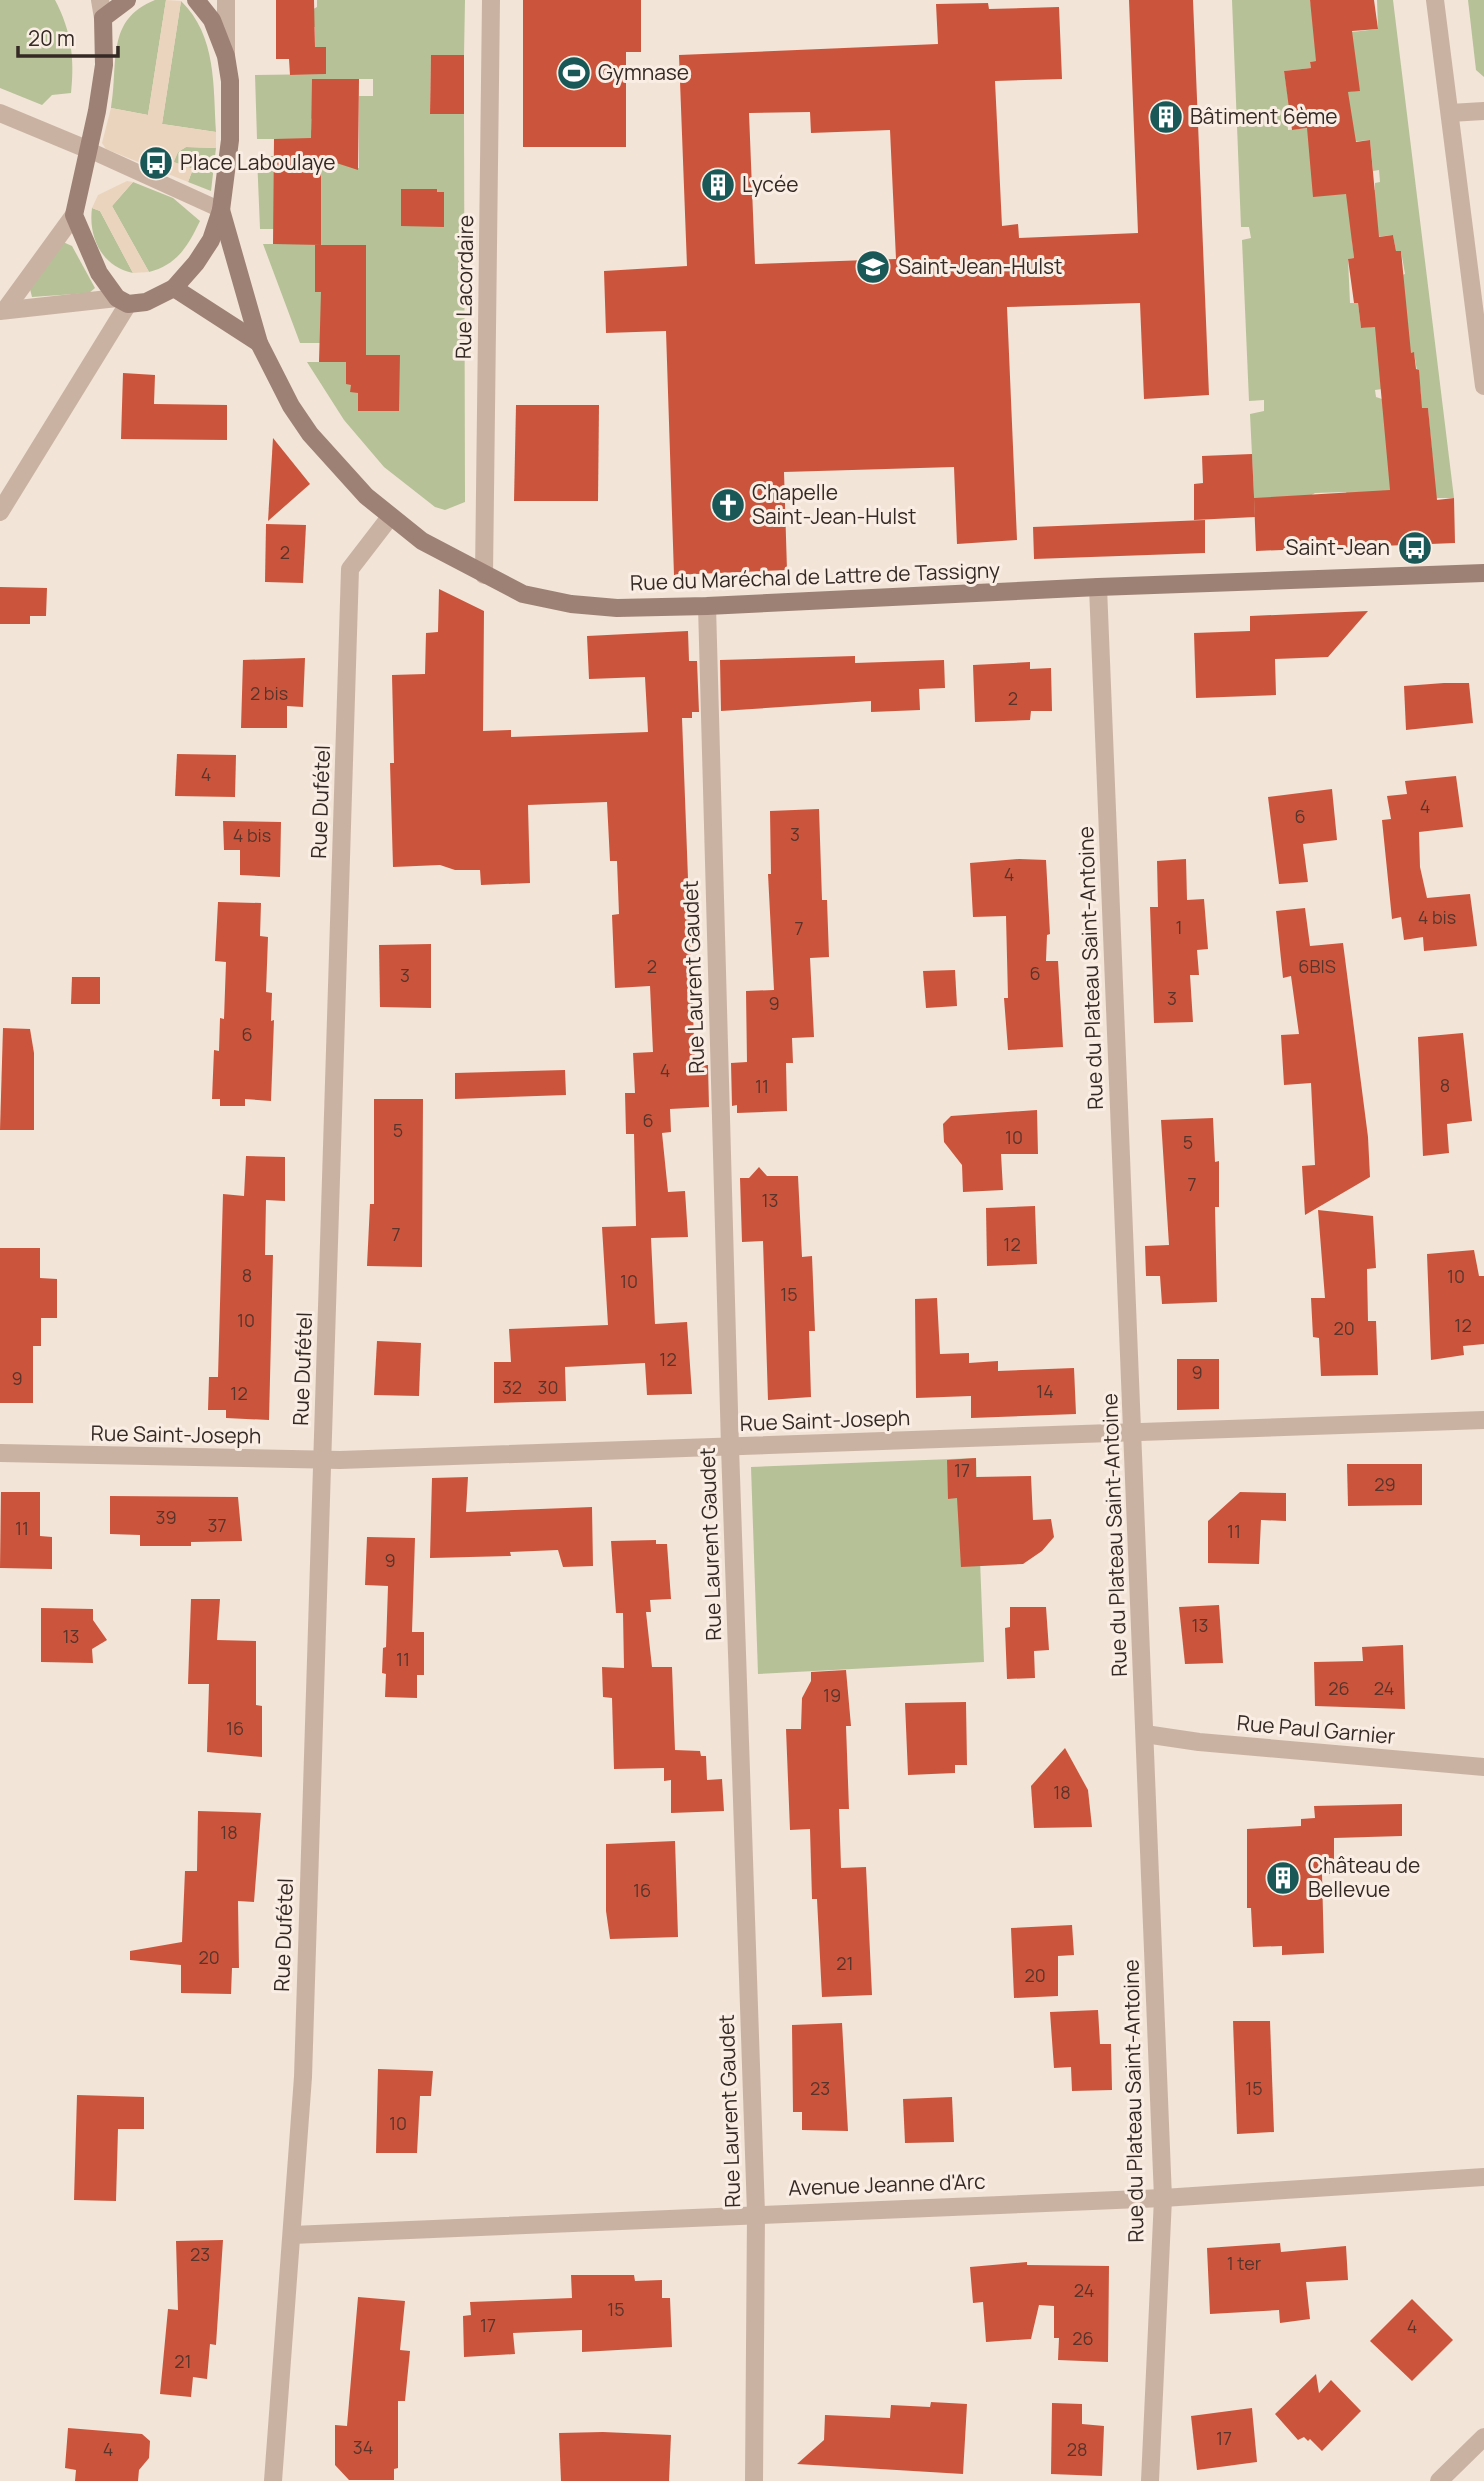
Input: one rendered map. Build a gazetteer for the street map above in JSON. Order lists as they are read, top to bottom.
{
  "streets": {
    "main road": ["Rue du Maréchal de Lattre de Tassigny"],
    "street": [
      "Rue Lacordaire",
      "Rue Dufétel",
      "Rue du Plateau Saint-Antoine",
      "Rue Laurent Gaudet",
      "Rue Saint-Joseph",
      "Rue Paul Garnier",
      "Avenue Jeanne d'Arc"
    ]
  },
  "crossings": [
    ["Rue Lacordaire", "Rue du Maréchal de Lattre de Tassigny"],
    ["Rue du Maréchal de Lattre de Tassigny", "Rue Dufétel"],
    ["Rue du Maréchal de Lattre de Tassigny", "Rue du Plateau Saint-Antoine"],
    ["Rue du Maréchal de Lattre de Tassigny", "Rue Laurent Gaudet"],
    ["Rue Dufétel", "Rue Saint-Joseph"],
    ["Rue Dufétel", "Avenue Jeanne d'Arc"],
    ["Rue du Plateau Saint-Antoine", "Rue Saint-Joseph"],
    ["Rue du Plateau Saint-Antoine", "Rue Paul Garnier"],
    ["Rue du Plateau Saint-Antoine", "Avenue Jeanne d'Arc"],
    ["Rue Laurent Gaudet", "Rue Saint-Joseph"],
    ["Rue Laurent Gaudet", "Avenue Jeanne d'Arc"]
  ],
  "places": {
    "sports": ["Gymnase"],
    "building": ["Bâtiment 6ème", "Lycée", "Château de Bellevue"],
    "bus stop": ["Place Laboulaye", "Saint-Jean"],
    "school or university": ["Saint-Jean-Hulst"],
    "church": ["Chapelle Saint-Jean-Hulst"]
  },
  "house_numbers": [
    "2",
    "2 bis",
    "2",
    "4",
    "4",
    "6",
    "3",
    "4 bis",
    "4",
    "4 bis",
    "1",
    "7",
    "2",
    "6BIS",
    "6",
    "3",
    "3",
    "9",
    "6",
    "4",
    "8",
    "11",
    "6",
    "5",
    "10",
    "5",
    "7",
    "13",
    "7",
    "12",
    "8",
    "10",
    "10",
    "15",
    "10",
    "12",
    "20",
    "12",
    "9",
    "9",
    "32",
    "30",
    "14",
    "12",
    "17",
    "29",
    "39",
    "37",
    "11",
    "11",
    "9",
    "13",
    "13",
    "11",
    "26",
    "24",
    "19",
    "16",
    "18",
    "18",
    "16",
    "20",
    "21",
    "20",
    "23",
    "15",
    "10",
    "23",
    "1 ter",
    "24",
    "15",
    "17",
    "4",
    "26",
    "21",
    "17",
    "34",
    "4",
    "28"
  ],
  "scale_bar": "20 m"
}
